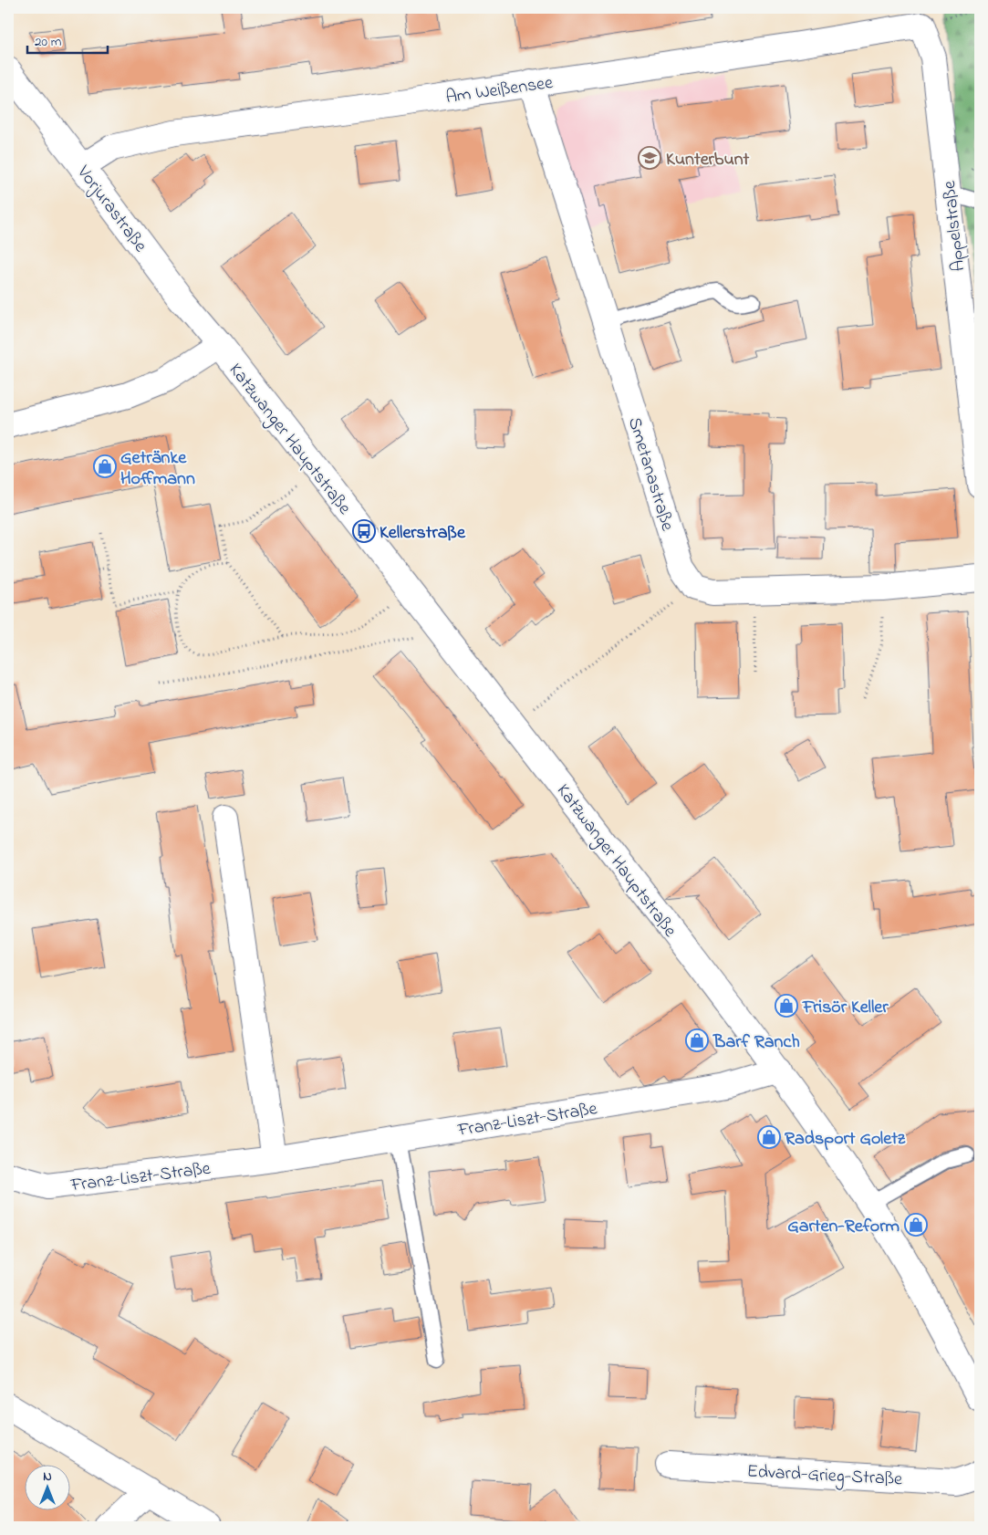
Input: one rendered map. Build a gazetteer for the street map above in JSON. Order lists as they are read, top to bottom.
{
  "streets": {
    "street": [
      "Am Weißensee",
      "Vorjurastraße",
      "Appelstraße",
      "Katzwanger Hauptstraße",
      "Smetanastraße",
      "Franz-Liszt-Straße",
      "Edvard-Grieg-Straße"
    ]
  },
  "crossings": [
    ["Am Weißensee", "Vorjurastraße"],
    ["Am Weißensee", "Appelstraße"],
    ["Am Weißensee", "Smetanastraße"],
    ["Vorjurastraße", "Katzwanger Hauptstraße"],
    ["Katzwanger Hauptstraße", "Franz-Liszt-Straße"]
  ],
  "places": {
    "school or university": ["Kunterbunt"],
    "shop": [
      "Getränke Hoffmann",
      "Frisör Keller",
      "Barf Ranch",
      "Radsport Goletz",
      "Garten-Reform"
    ],
    "bus stop": ["Kellerstraße"]
  },
  "scale_bar": "20 m",
  "north": "top"
}
